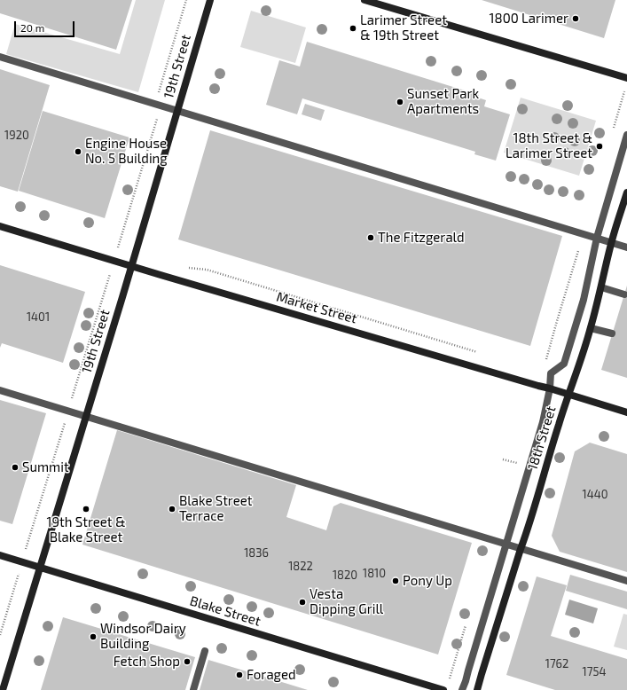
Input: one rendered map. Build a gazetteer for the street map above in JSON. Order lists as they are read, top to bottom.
{
  "streets": {
    "main road": [
      "19th Street",
      "Market Street",
      "18th Street",
      "Blake Street"
    ]
  },
  "crossings": [
    ["19th Street", "Market Street"],
    ["19th Street", "Blake Street"],
    ["Market Street", "18th Street"]
  ],
  "places": [
    "1800 Larimer",
    "Larimer Street & 19th Street",
    "Sunset Park Apartments",
    "18th Street & Larimer Street",
    "Engine House No. 5 Building",
    "The Fitzgerald",
    "Summit",
    "19th Street & Blake Street",
    "Blake Street Terrace",
    "Pony Up",
    "Vesta Dipping Grill",
    "Windsor Dairy Building",
    "Fetch Shop",
    "Foraged"
  ],
  "house_numbers": [
    "1920",
    "1401",
    "1440",
    "1836",
    "1822",
    "1810",
    "1820",
    "1762",
    "1754"
  ],
  "scale_bar": "20 m"
}
